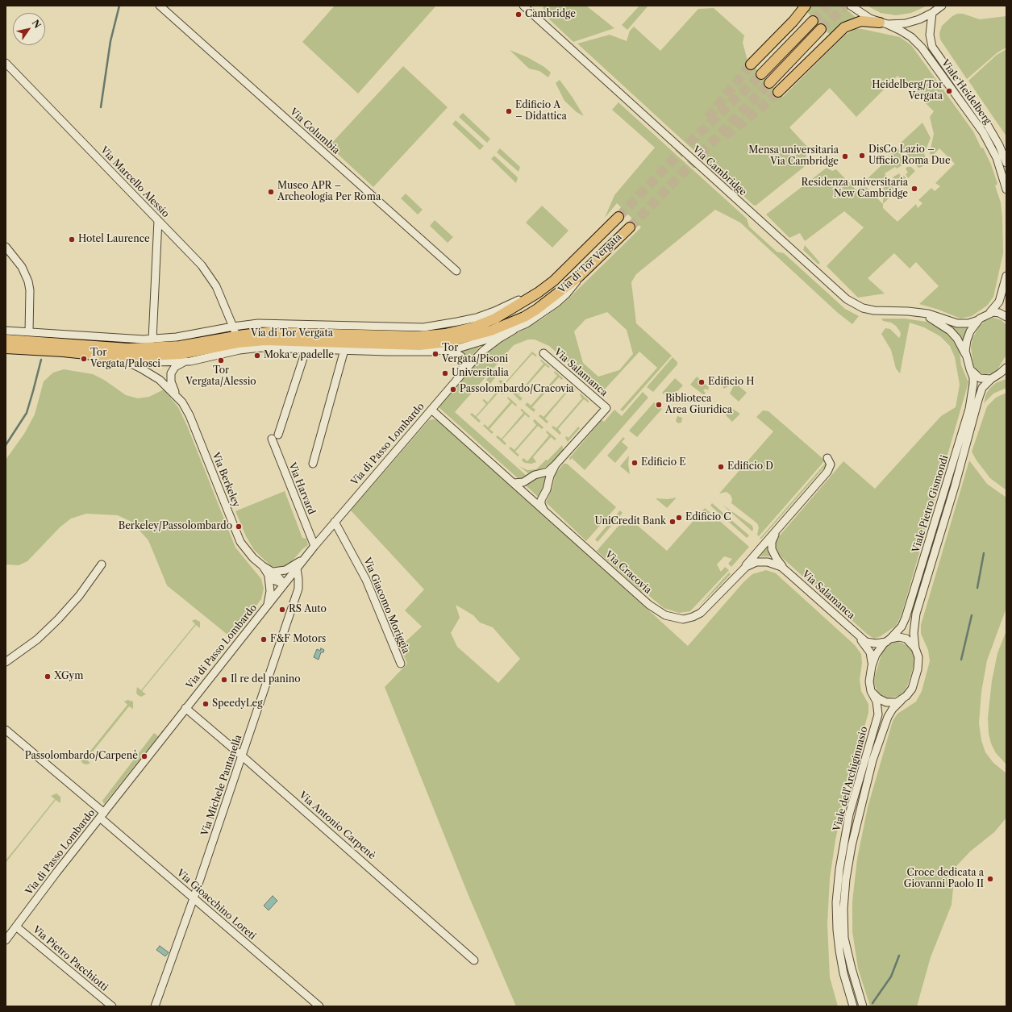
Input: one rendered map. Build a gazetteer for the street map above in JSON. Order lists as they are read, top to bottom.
{
  "streets": {
    "main road": ["Via di Tor Vergata"],
    "street": [
      "Viale Heidelberg",
      "Via Columbia",
      "Via Cambridge",
      "Via Marcello Alessio",
      "Via Salamanca",
      "Via di Passo Lombardo",
      "Via Berkeley",
      "Via Harvard",
      "Viale Pietro Gismondi",
      "Via Cracovia",
      "Via Giacomo Moriggia",
      "Viale dell'Archiginnasio",
      "Via Michele Pantanella",
      "Via Antonio Carpenè",
      "Via Gioacchino Loreti",
      "Via Pietro Pacchiotti"
    ]
  },
  "crossings": [
    ["Via Cambridge", "Viale Pietro Gismondi"],
    ["Via Marcello Alessio", "Via di Tor Vergata"],
    ["Via di Tor Vergata", "Via di Passo Lombardo"],
    ["Via di Tor Vergata", "Via Berkeley"],
    ["Via Salamanca", "Via Cracovia"],
    ["Via di Passo Lombardo", "Via Berkeley"],
    ["Via di Passo Lombardo", "Via Harvard"],
    ["Via di Passo Lombardo", "Via Cracovia"],
    ["Via di Passo Lombardo", "Via Giacomo Moriggia"],
    ["Via di Passo Lombardo", "Via Michele Pantanella"],
    ["Via di Passo Lombardo", "Via Antonio Carpenè"],
    ["Via di Passo Lombardo", "Via Gioacchino Loreti"],
    ["Via di Passo Lombardo", "Via Pietro Pacchiotti"],
    ["Viale Pietro Gismondi", "Viale dell'Archiginnasio"],
    ["Via Michele Pantanella", "Via Antonio Carpenè"],
    ["Via Michele Pantanella", "Via Gioacchino Loreti"]
  ],
  "places": [
    "Cambridge",
    "Heidelberg/Tor Vergata",
    "Edificio A – Didattica",
    "DisCo Lazio – Ufficio Roma Due",
    "Mensa universitaria Via Cambridge",
    "Residenza universitaria New Cambridge",
    "Museo APR – Archeologia Per Roma",
    "Hotel Laurence",
    "Tor Vergata/Pisoni",
    "Moka e padelle",
    "Tor Vergata/Palosci",
    "Tor Vergata/Alessio",
    "Universitalia",
    "Edificio H",
    "Passolombardo/Cracovia",
    "Biblioteca Area Giuridica",
    "Edificio E",
    "Edificio D",
    "Edificio C",
    "UniCredit Bank",
    "Berkeley/Passolombardo",
    "RS Auto",
    "F&F Motors",
    "XGym",
    "Il re del panino",
    "SpeedyLeg",
    "Passolombardo/Carpenè",
    "Croce dedicata a Giovanni Paolo II"
  ],
  "north": "top right"
}
